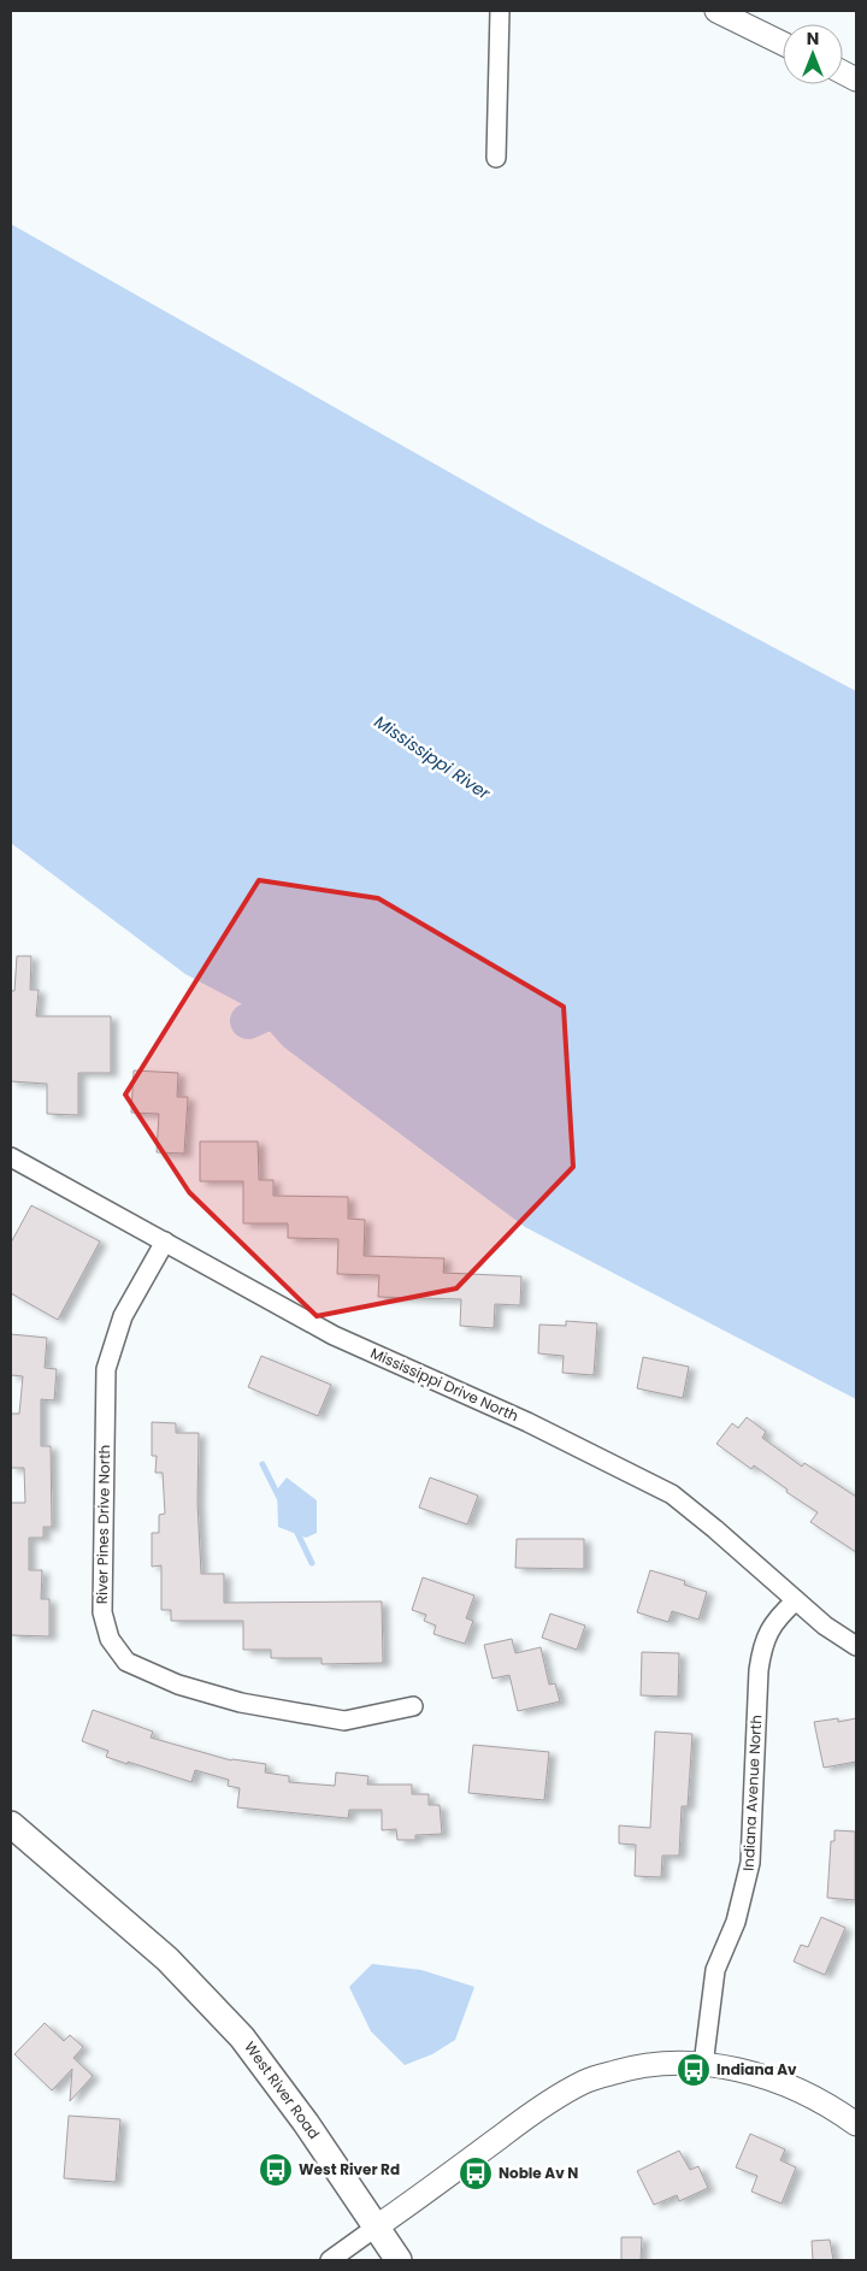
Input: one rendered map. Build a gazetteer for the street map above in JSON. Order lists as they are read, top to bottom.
{
  "streets": {
    "main road": ["West River Road"],
    "street": ["Mississippi Drive North", "River Pines Drive North", "Indiana Avenue North"]
  },
  "crossings": [
    ["Mississippi Drive North", "River Pines Drive North"],
    ["Mississippi Drive North", "Indiana Avenue North"]
  ],
  "water": ["Mississippi River"],
  "places": {
    "bus stop": ["Indiana Av", "West River Rd", "Noble Av N"]
  },
  "north": "top"
}
